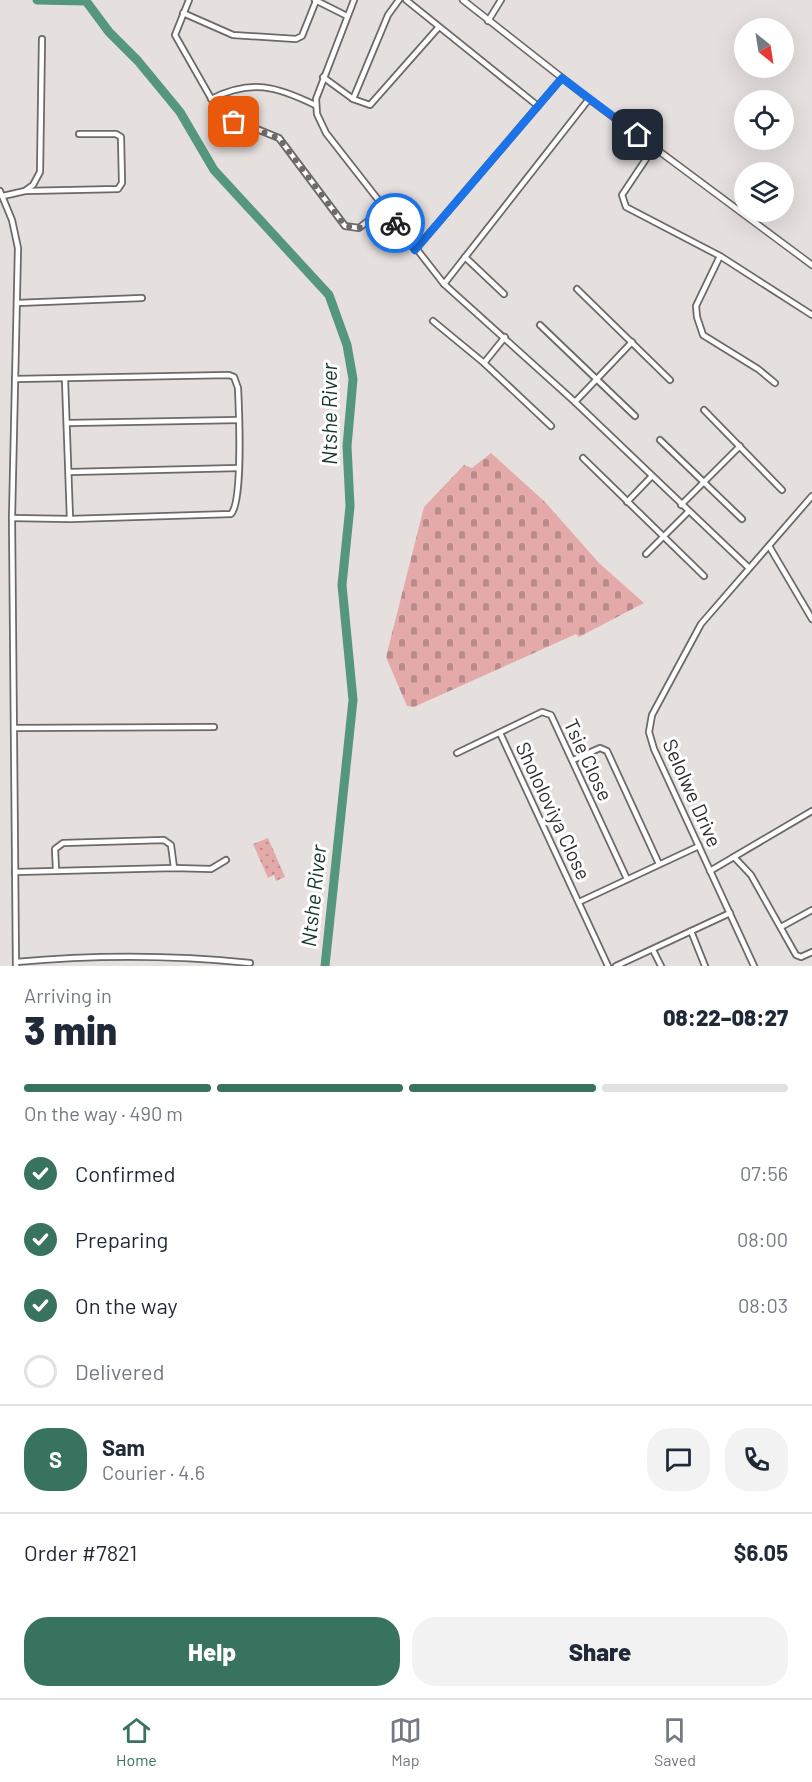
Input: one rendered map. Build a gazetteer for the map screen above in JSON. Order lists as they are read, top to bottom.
{
  "streets": {
    "street": ["Tsie Close", "Selolwe Drive", "Shololoviya Close"]
  },
  "crossings": [
    ["Tsie Close", "Shololoviya Close"]
  ],
  "water": ["Ntshe River"],
  "north": "bottom right",
  "page": {
    "heading": ["3 min", "Arriving in", "08:22–08:27"],
    "panel": [
      "Sam",
      "Courier · 4.6",
      "Order #7821",
      "$6.05"
    ],
    "bar": "On the way · 490 m",
    "list": [
      ["Confirmed", "07:56"],
      ["Preparing", "08:00"],
      ["On the way", "08:03"],
      "Delivered"
    ],
    "round": "S",
    "buttons": ["Help", "Share"],
    "tabs": ["Home", "Map", "Saved"]
  }
}
